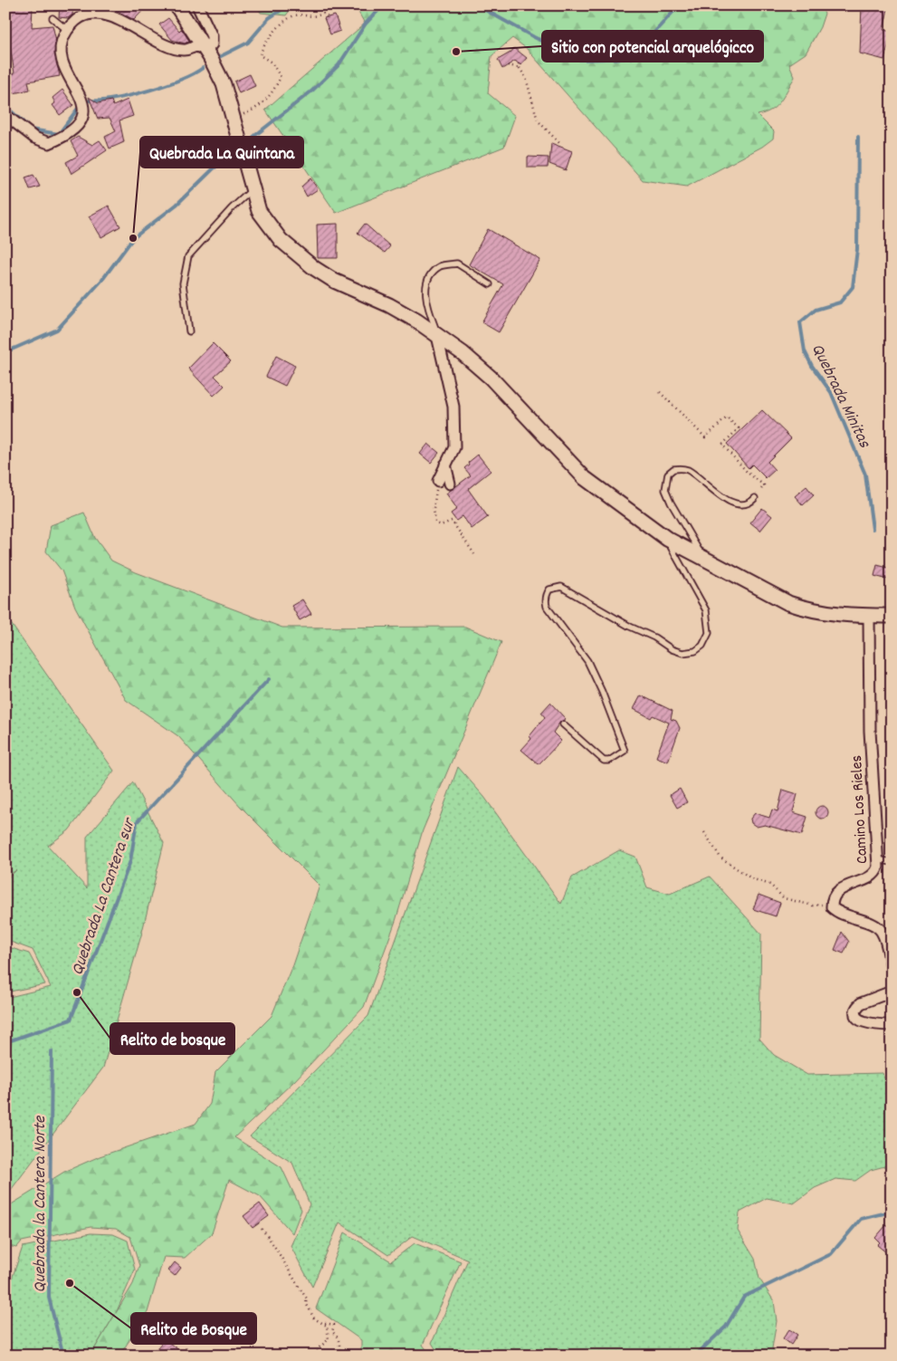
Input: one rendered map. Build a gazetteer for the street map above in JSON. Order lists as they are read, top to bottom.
{
  "streets": {
    "street": ["Camino Los Rieles"]
  },
  "water": ["Quebrada Minitas", "Quebrada La Cantera sur", "Quebrada la Cantera Norte"],
  "places": [
    "Sitio con potencial arquelógicco",
    "Quebrada La Quintana",
    "Relito de bosque",
    "Relito de Bosque"
  ]
}
